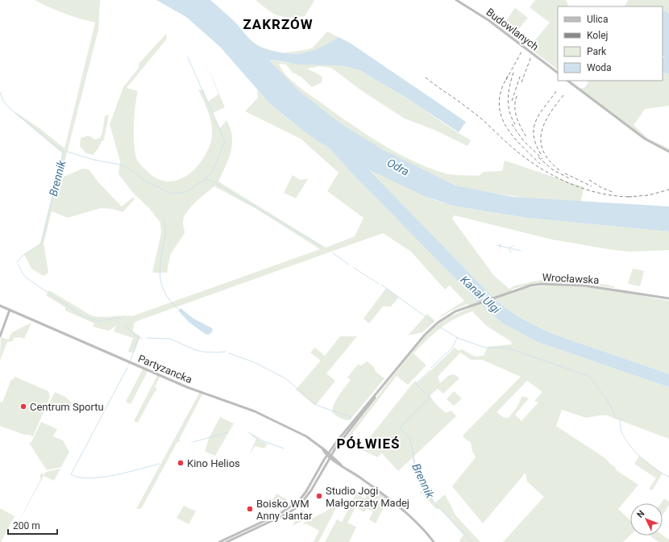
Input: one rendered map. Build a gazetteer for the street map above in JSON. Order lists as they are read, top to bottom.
{
  "streets": {
    "main road": ["Budowlanych", "Wrocławska", "Partyzancka"]
  },
  "crossings": [
    ["Wrocławska", "Partyzancka"]
  ],
  "districts": ["ZAKRZÓW", "PÓŁWIEŚ"],
  "water": ["Odra", "Brennik", "Kanał Ulgi"],
  "places": [
    "Centrum Sportu",
    "Kino Helios",
    "Studio Jogi Małgorzaty Madej",
    "Boisko WM Anny Jantar"
  ],
  "legend": [
    "Ulica",
    "Kolej",
    "Park",
    "Woda"
  ],
  "scale_bar": "200 m",
  "north": "top left"
}
